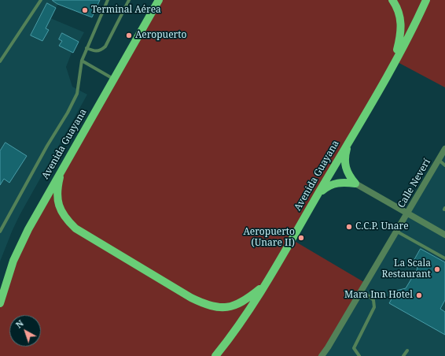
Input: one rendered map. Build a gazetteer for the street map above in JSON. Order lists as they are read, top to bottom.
{
  "streets": {
    "main road": ["Avenida Guayana"],
    "street": ["Calle Neverí"]
  },
  "places": [
    "Terminal Aérea",
    "Aeropuerto",
    "C.C.P. Unare",
    "Aeropuerto (Unare II)",
    "La Scala Restaurant",
    "Mara Inn Hotel"
  ],
  "north": "top left"
}
